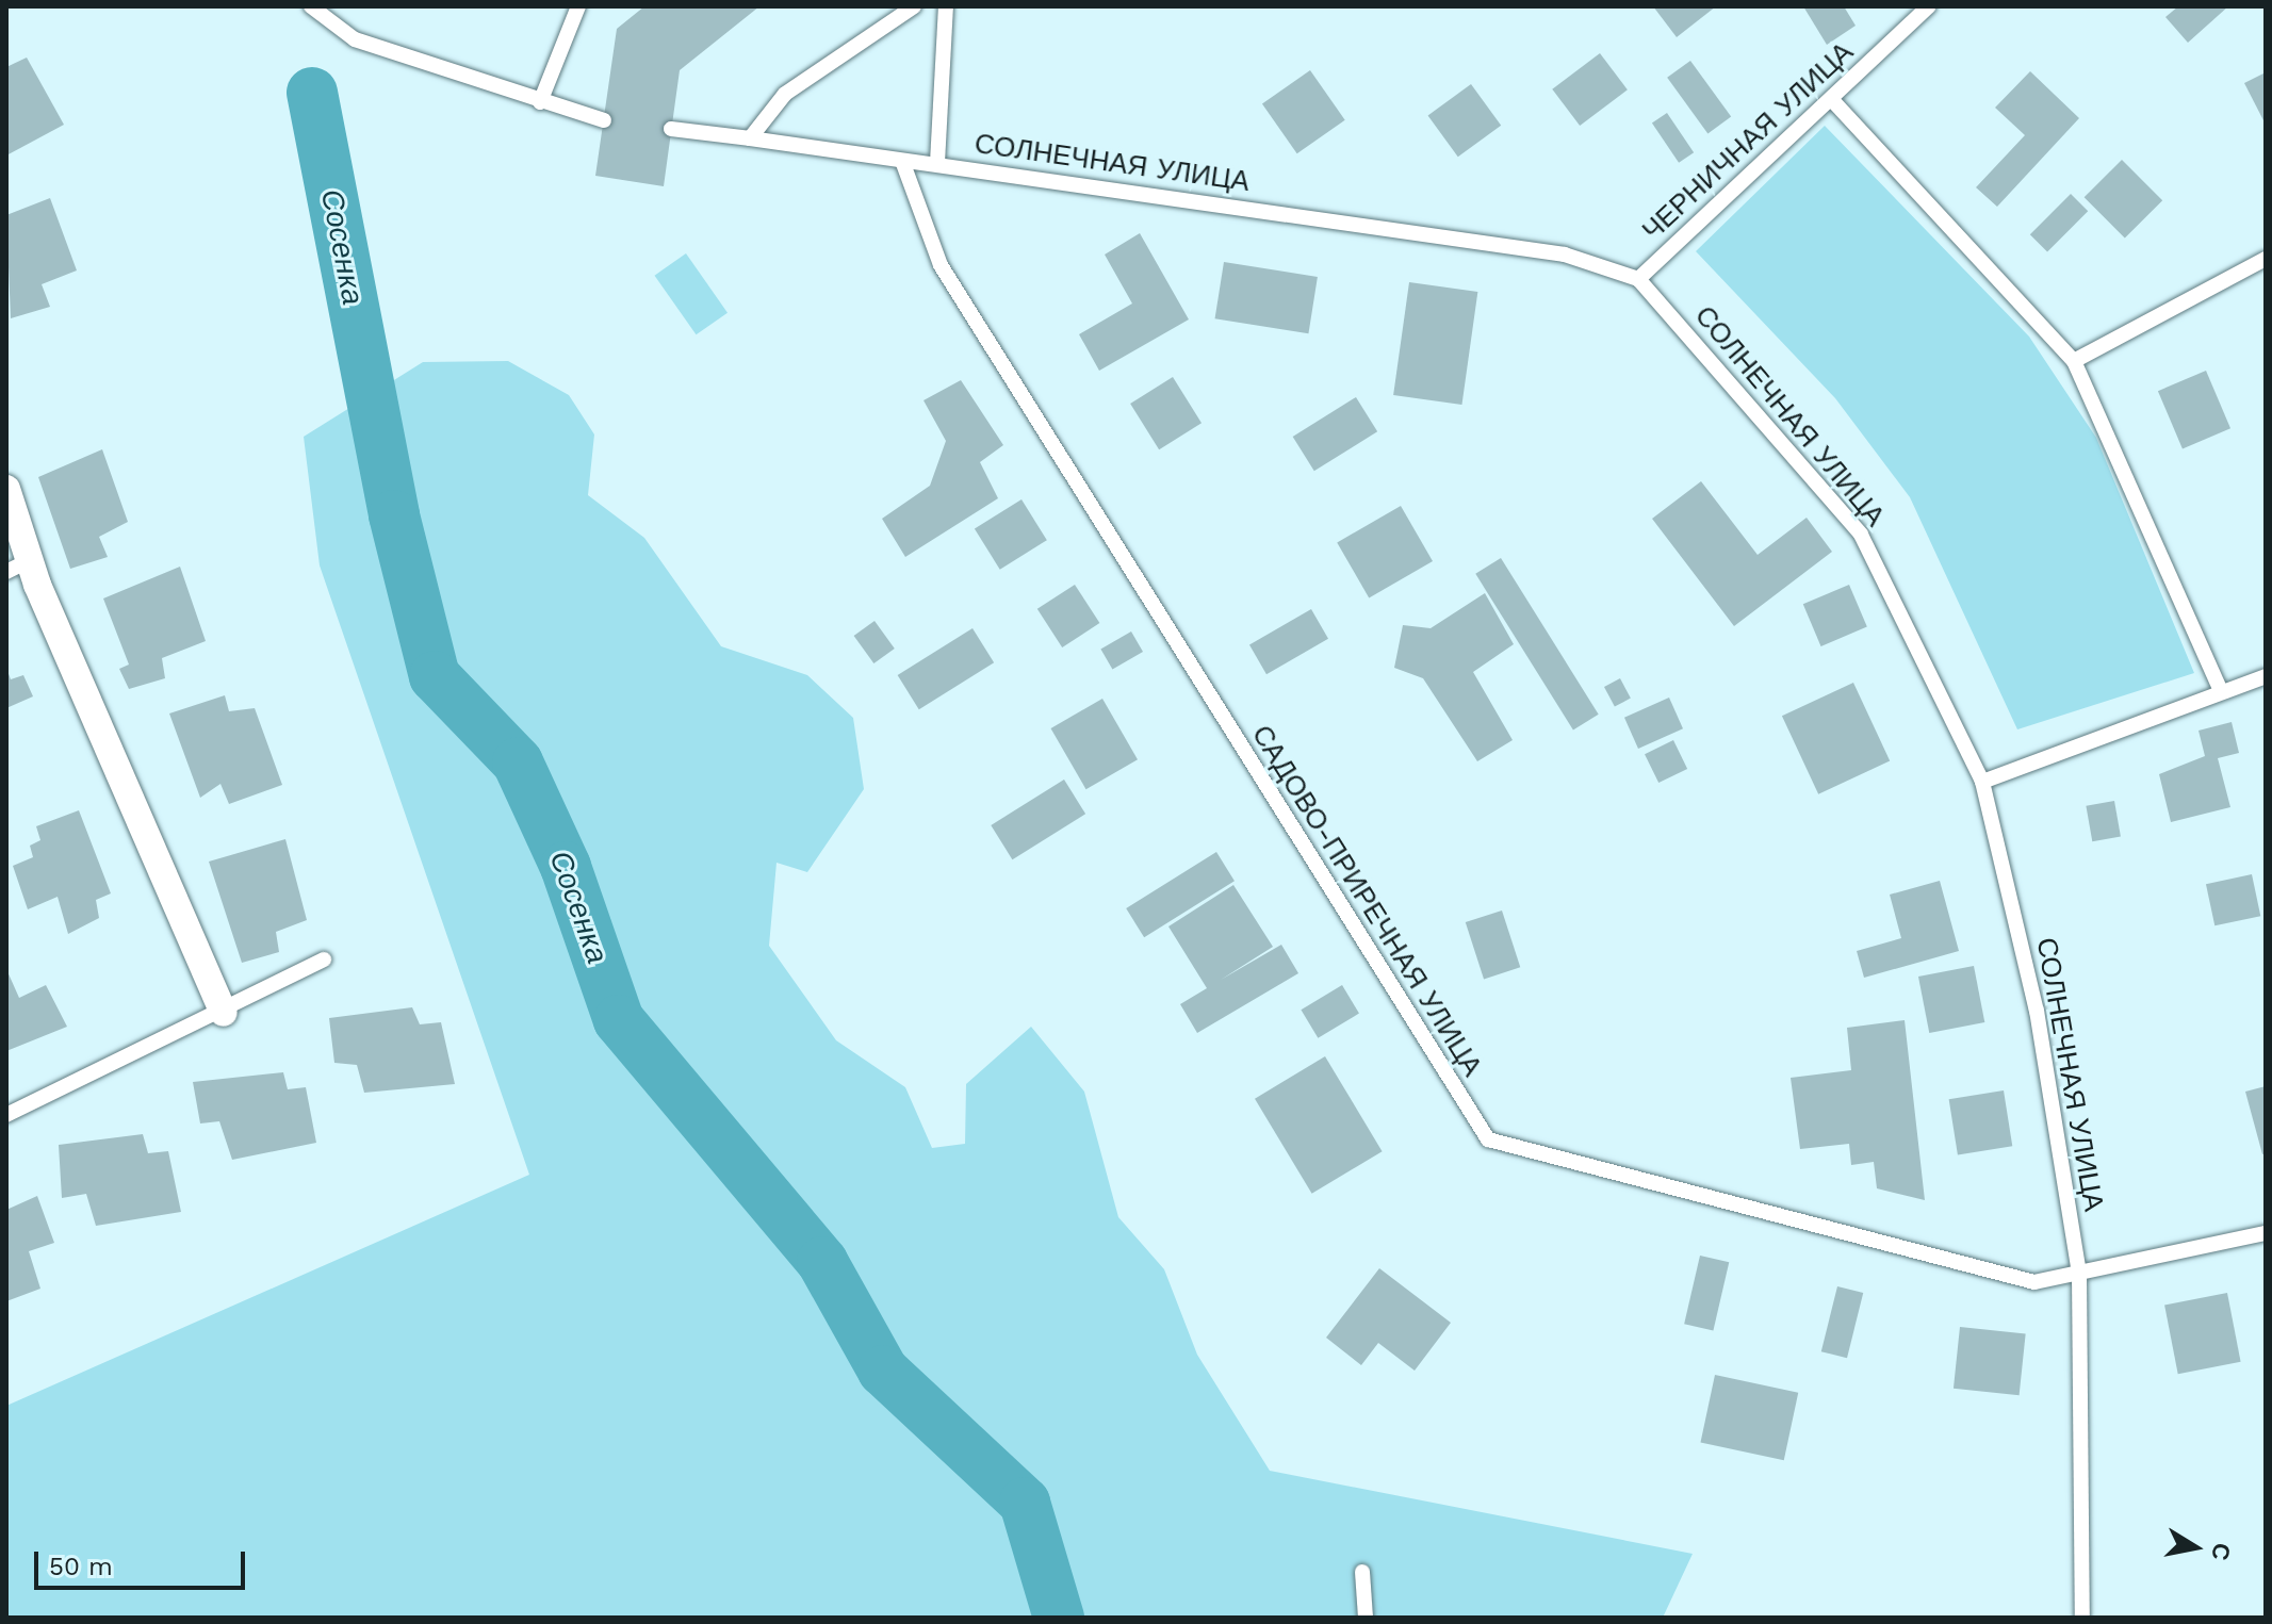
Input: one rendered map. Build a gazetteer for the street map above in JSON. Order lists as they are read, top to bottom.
{
  "streets": {
    "lane": ["ЧЕРНИЧНАЯ УЛИЦА", "СОЛНЕЧНАЯ УЛИЦА", "САДОВО-ПРИРЕЧНАЯ УЛИЦА"]
  },
  "crossings": [
    ["ЧЕРНИЧНАЯ УЛИЦА", "СОЛНЕЧНАЯ УЛИЦА"],
    ["СОЛНЕЧНАЯ УЛИЦА", "САДОВО-ПРИРЕЧНАЯ УЛИЦА"]
  ],
  "water": ["Сосенка"],
  "scale_bar": "50 m",
  "north": "right"
}
